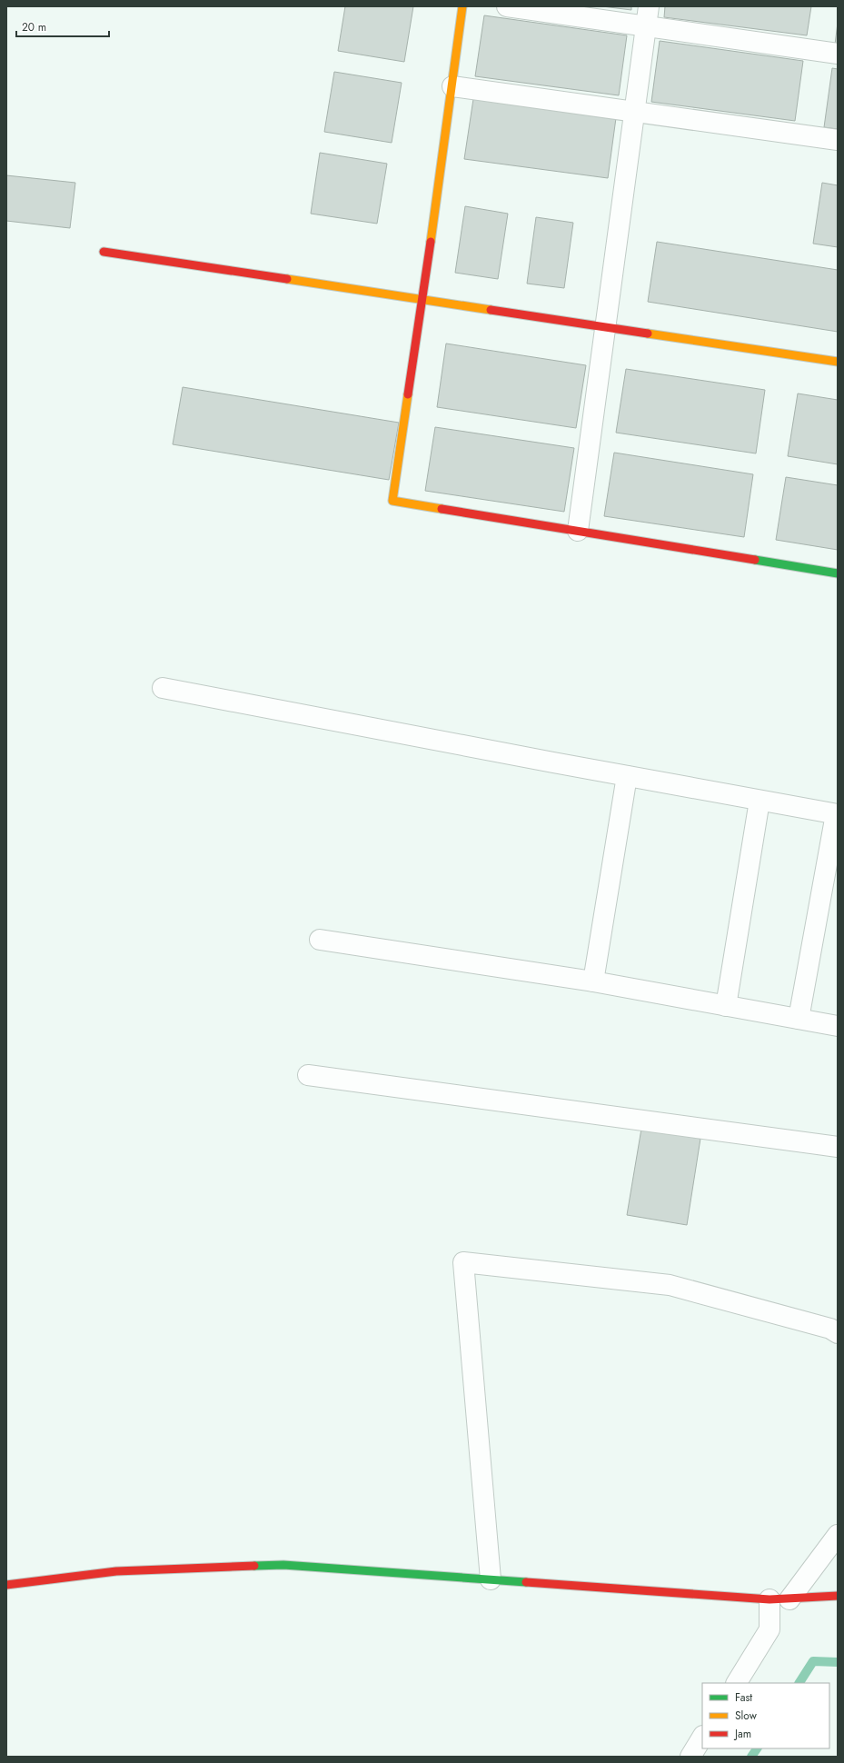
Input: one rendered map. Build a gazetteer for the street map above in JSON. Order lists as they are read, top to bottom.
{
  "legend": ["Fast", "Slow", "Jam"],
  "scale_bar": "20 m"
}
